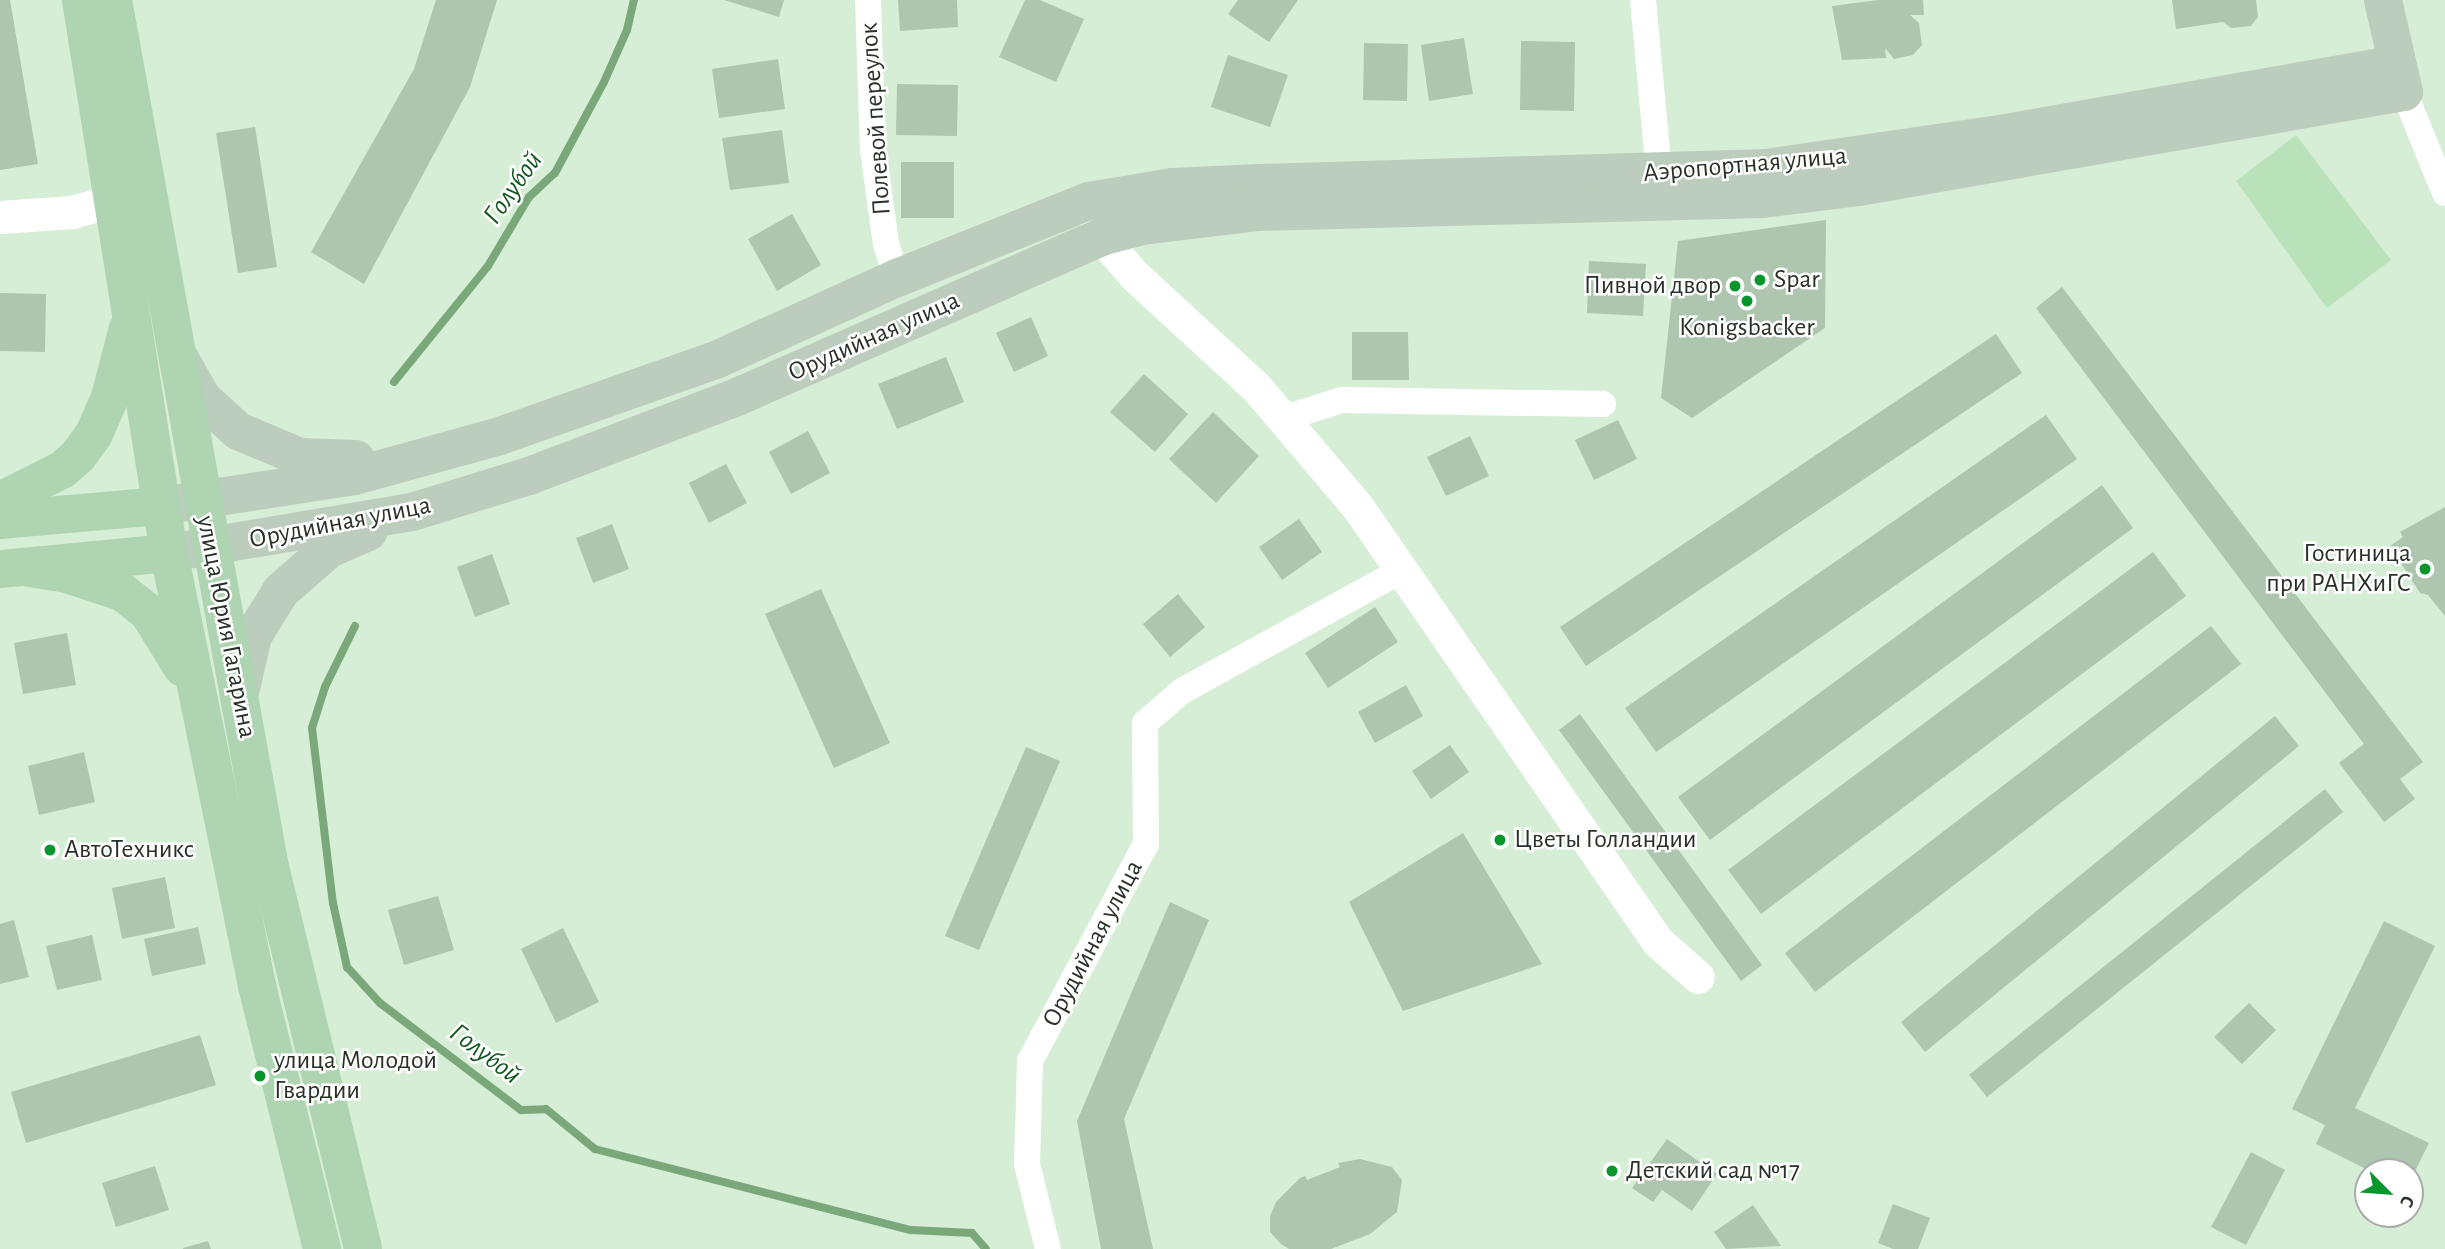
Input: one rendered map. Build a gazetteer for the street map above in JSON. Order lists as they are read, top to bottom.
{
  "streets": {
    "main road": ["Аэропортная улица", "Орудийная улица", "улица Юрия Гагарина"],
    "street": ["Полевой переулок"]
  },
  "crossings": [
    ["Полевой переулок", "Орудийная улица"],
    ["Аэропортная улица", "Орудийная улица"],
    ["Орудийная улица", "улица Юрия Гагарина"]
  ],
  "water": ["Голубой"],
  "places": [
    "Spar",
    "Пивной двор",
    "Konigsbacker",
    "Гостиница при РАНХиГС",
    "Цветы Голландии",
    "АвтоТехникс",
    "улица Молодой Гвардии",
    "Детский сад №17"
  ],
  "north": "bottom right"
}
